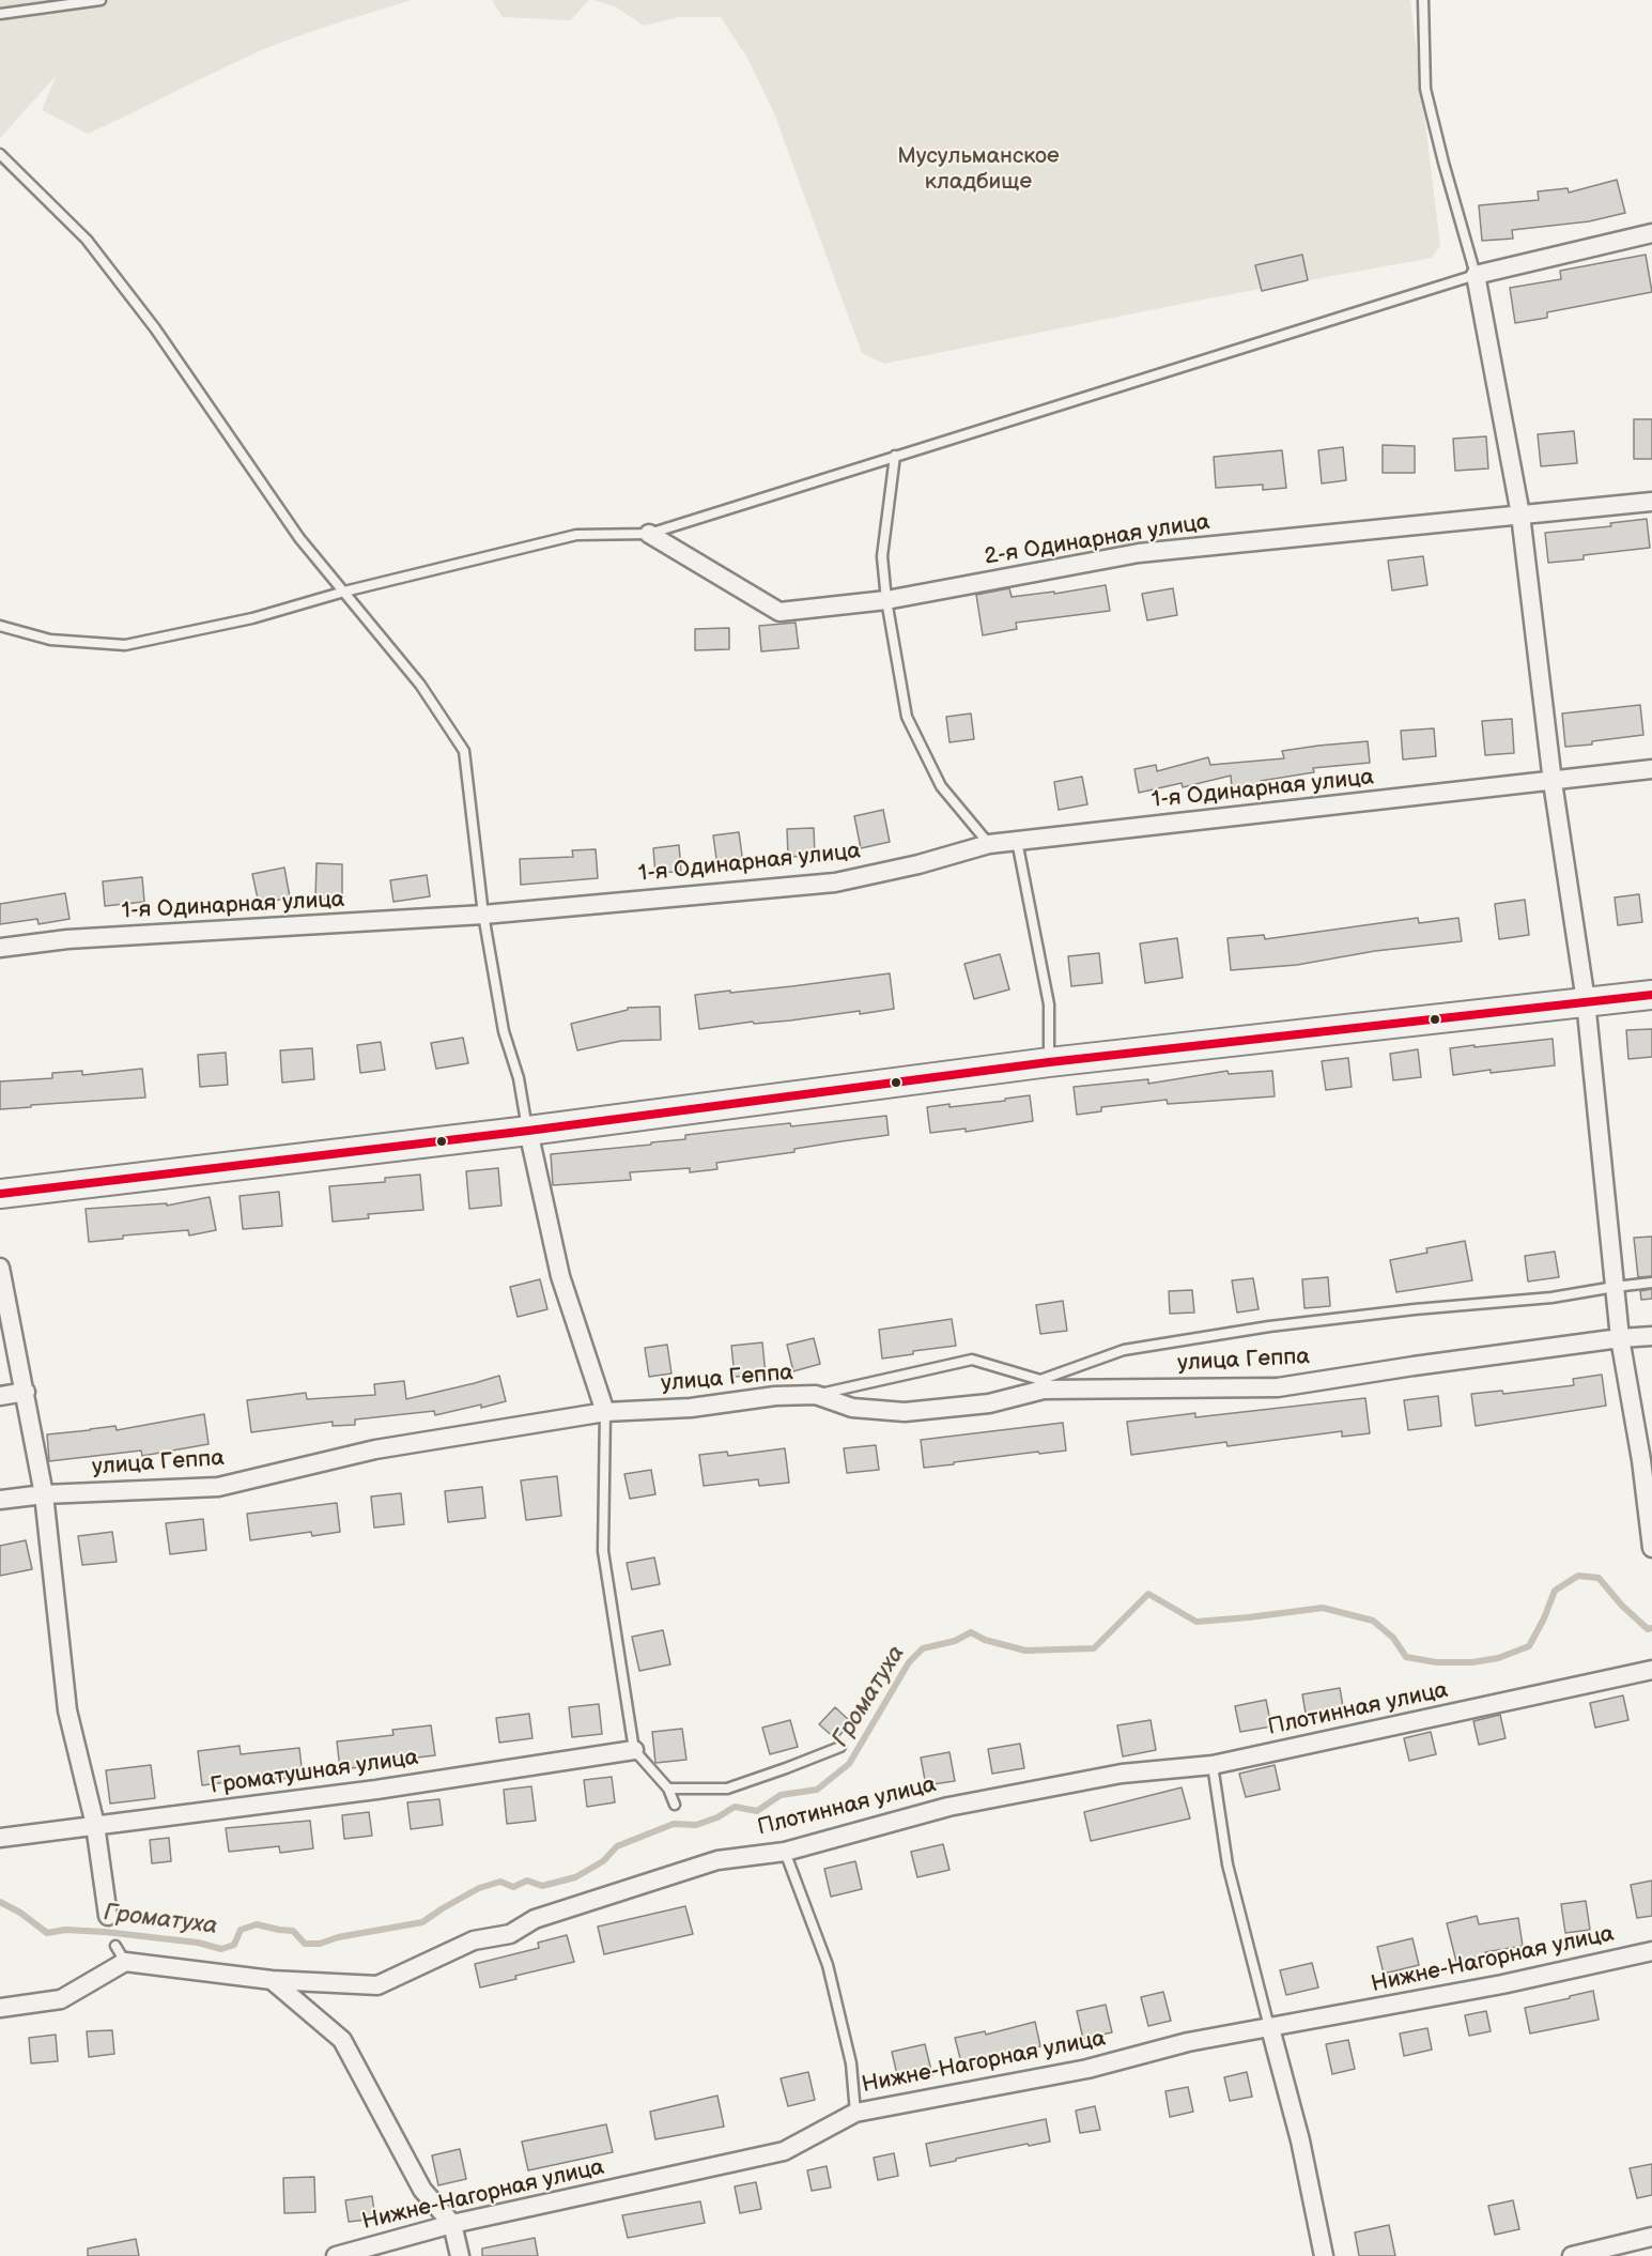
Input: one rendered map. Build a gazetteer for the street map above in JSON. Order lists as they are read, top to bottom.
{
  "streets": {
    "street": [
      "2-я Одинарная улица",
      "1-я Одинарная улица",
      "улица Геппа",
      "Плотинная улица",
      "Громатушная улица",
      "Нижне-Нагорная улица"
    ]
  },
  "water": ["Громатуха"],
  "parks": ["Мусульманское кладбище"]
}
